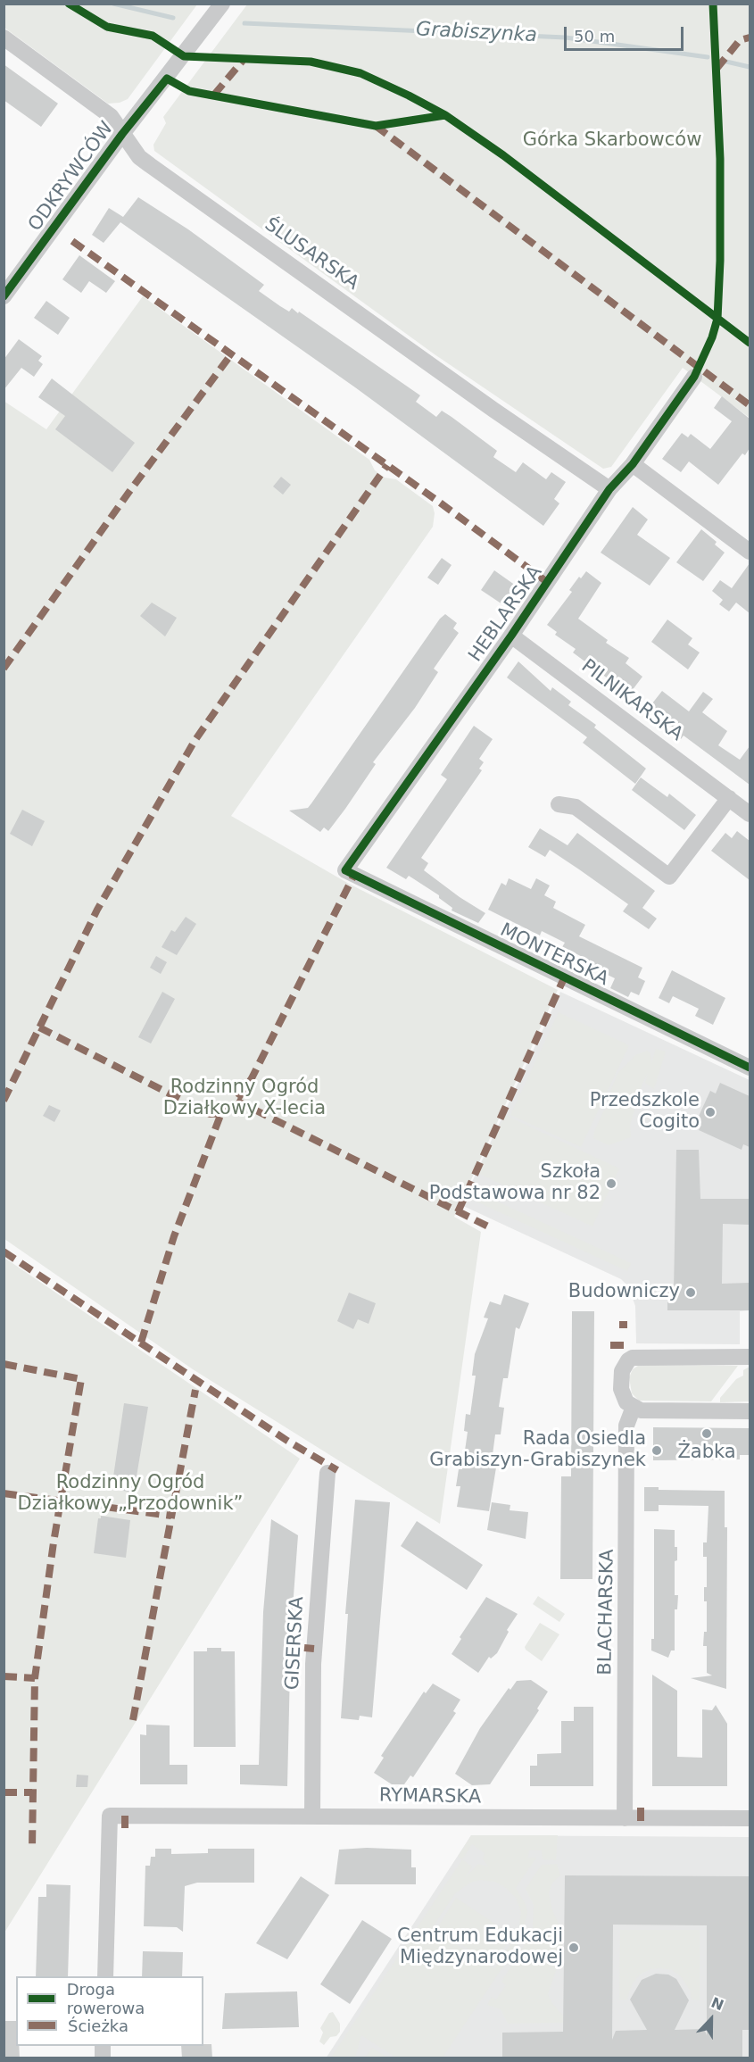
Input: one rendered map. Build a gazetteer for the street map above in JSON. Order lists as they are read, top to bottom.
{
  "streets": {
    "street": [
      "ODKRYWCÓW",
      "ŚLUSARSKA",
      "HEBLARSKA",
      "PILNIKARSKA",
      "MONTERSKA",
      "BLACHARSKA",
      "GISERSKA",
      "RYMARSKA"
    ]
  },
  "crossings": [
    ["ODKRYWCÓW", "ŚLUSARSKA"],
    ["ŚLUSARSKA", "HEBLARSKA"],
    ["HEBLARSKA", "PILNIKARSKA"],
    ["HEBLARSKA", "MONTERSKA"],
    ["BLACHARSKA", "RYMARSKA"],
    ["GISERSKA", "RYMARSKA"]
  ],
  "water": ["Grabiszynka"],
  "parks": ["Górka Skarbowców", "Rodzinny Ogród Działkowy X-lecia", "Rodzinny Ogród Działkowy „Przodownik”"],
  "places": [
    "Przedszkole Cogito",
    "Szkoła Podstawowa nr 82",
    "Budowniczy",
    "Żabka",
    "Rada Osiedla Grabiszyn-Grabiszynek",
    "Centrum Edukacji Międzynarodowej"
  ],
  "legend": ["Droga rowerowa", "Ścieżka"],
  "scale_bar": "50 m",
  "north": "top"
}
